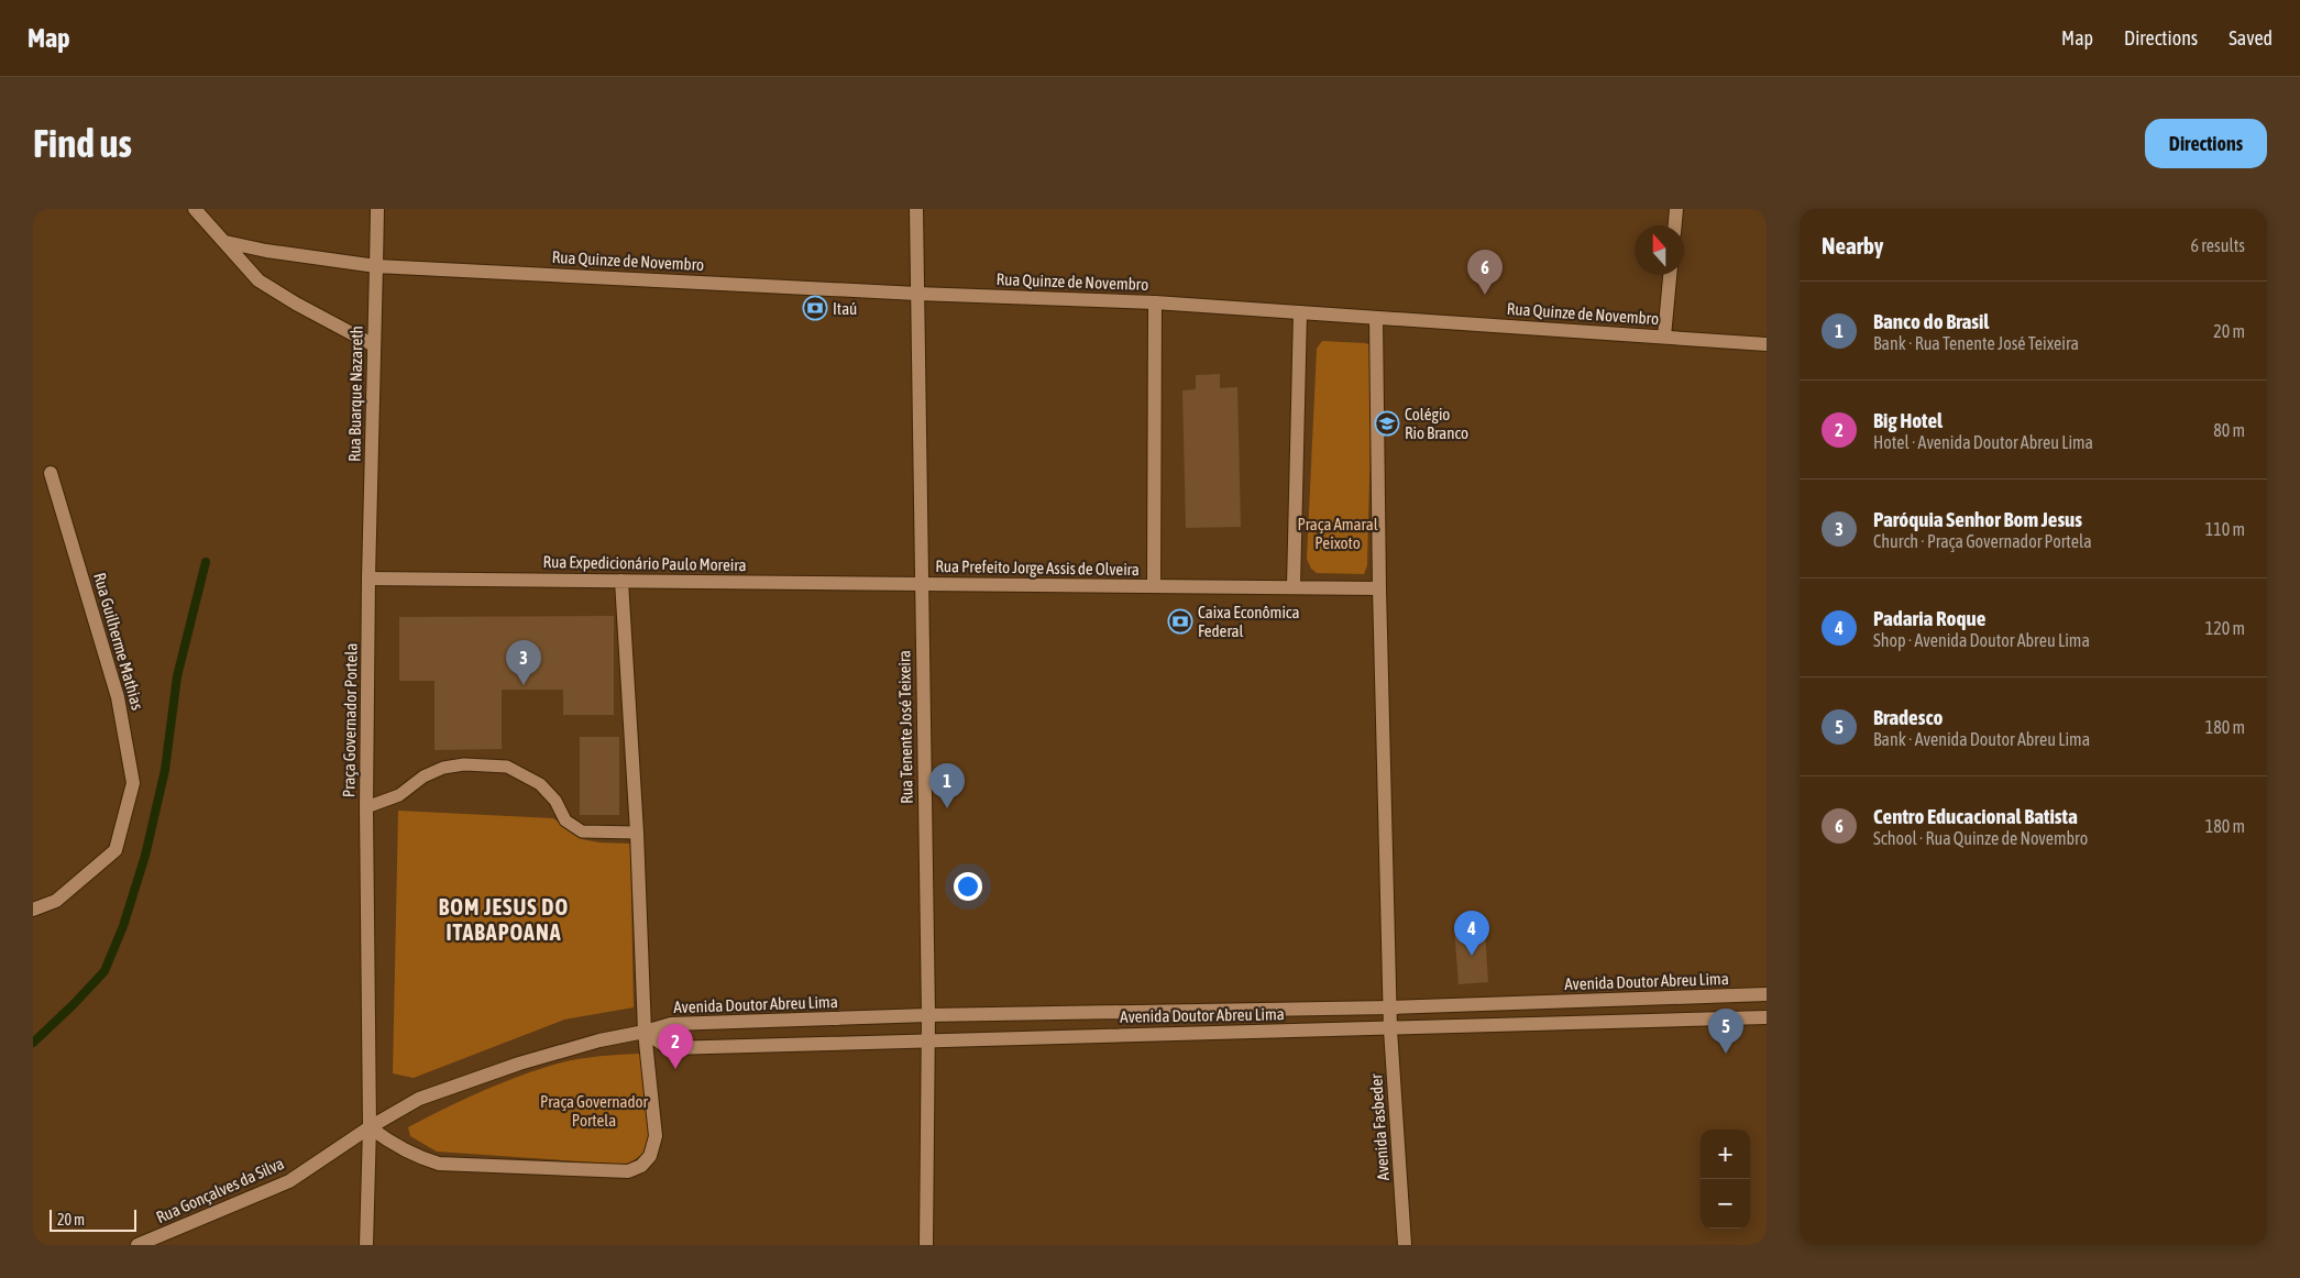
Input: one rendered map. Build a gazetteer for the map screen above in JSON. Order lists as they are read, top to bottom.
{
  "streets": {
    "main road": [
      "Rua Quinze de Novembro",
      "Rua Buarque Nazareth",
      "Rua Expedicionário Paulo Moreira",
      "Rua Prefeito Jorge Assis de Olveira",
      "Rua Guilherme Mathias",
      "Praça Governador Portela",
      "Rua Tenente José Teixeira",
      "Avenida Doutor Abreu Lima",
      "Avenida Fasbeder",
      "Rua Gonçalves da Silva"
    ]
  },
  "crossings": [
    ["Rua Quinze de Novembro", "Rua Buarque Nazareth"],
    ["Rua Quinze de Novembro", "Rua Tenente José Teixeira"],
    ["Rua Quinze de Novembro", "Avenida Fasbeder"],
    ["Rua Buarque Nazareth", "Rua Expedicionário Paulo Moreira"],
    ["Rua Buarque Nazareth", "Praça Governador Portela"],
    ["Rua Expedicionário Paulo Moreira", "Rua Prefeito Jorge Assis de Olveira"],
    ["Rua Expedicionário Paulo Moreira", "Praça Governador Portela"],
    ["Rua Expedicionário Paulo Moreira", "Rua Tenente José Teixeira"],
    ["Rua Prefeito Jorge Assis de Olveira", "Rua Tenente José Teixeira"],
    ["Praça Governador Portela", "Rua Gonçalves da Silva"],
    ["Rua Tenente José Teixeira", "Avenida Doutor Abreu Lima"],
    ["Avenida Doutor Abreu Lima", "Avenida Fasbeder"]
  ],
  "districts": ["BOM JESUS DO ITABAPOANA"],
  "parks": ["Praça Amaral Peixoto", "Praça Governador Portela"],
  "places": {
    "bank": ["Itaú", "Caixa Econômica Federal"],
    "school or university": ["Colégio Rio Branco"]
  },
  "scale_bar": "20 m",
  "north": "top",
  "page": {
    "header": "Map",
    "nav": ["Map", "Directions", "Saved"],
    "buttons": "Directions",
    "title": "Find us",
    "heading": ["Nearby", "6 results"],
    "pins": [
      "6",
      "3",
      "1",
      "4",
      "5",
      "2"
    ],
    "list": [
      {
        "mark": "1",
        "name": "Banco do Brasil",
        "note": "Bank · Rua Tenente José Teixeira",
        "value": "20 m"
      },
      {
        "mark": "2",
        "name": "Big Hotel",
        "note": "Hotel · Avenida Doutor Abreu Lima",
        "value": "80 m"
      },
      {
        "mark": "3",
        "name": "Paróquia Senhor Bom Jesus",
        "note": "Church · Praça Governador Portela",
        "value": "110 m"
      },
      {
        "mark": "4",
        "name": "Padaria Roque",
        "note": "Shop · Avenida Doutor Abreu Lima",
        "value": "120 m"
      },
      {
        "mark": "5",
        "name": "Bradesco",
        "note": "Bank · Avenida Doutor Abreu Lima",
        "value": "180 m"
      },
      {
        "mark": "6",
        "name": "Centro Educacional Batista",
        "note": "School · Rua Quinze de Novembro",
        "value": "180 m"
      }
    ],
    "map_buttons": ["+", "−"],
    "scale": "20 m"
  }
}
